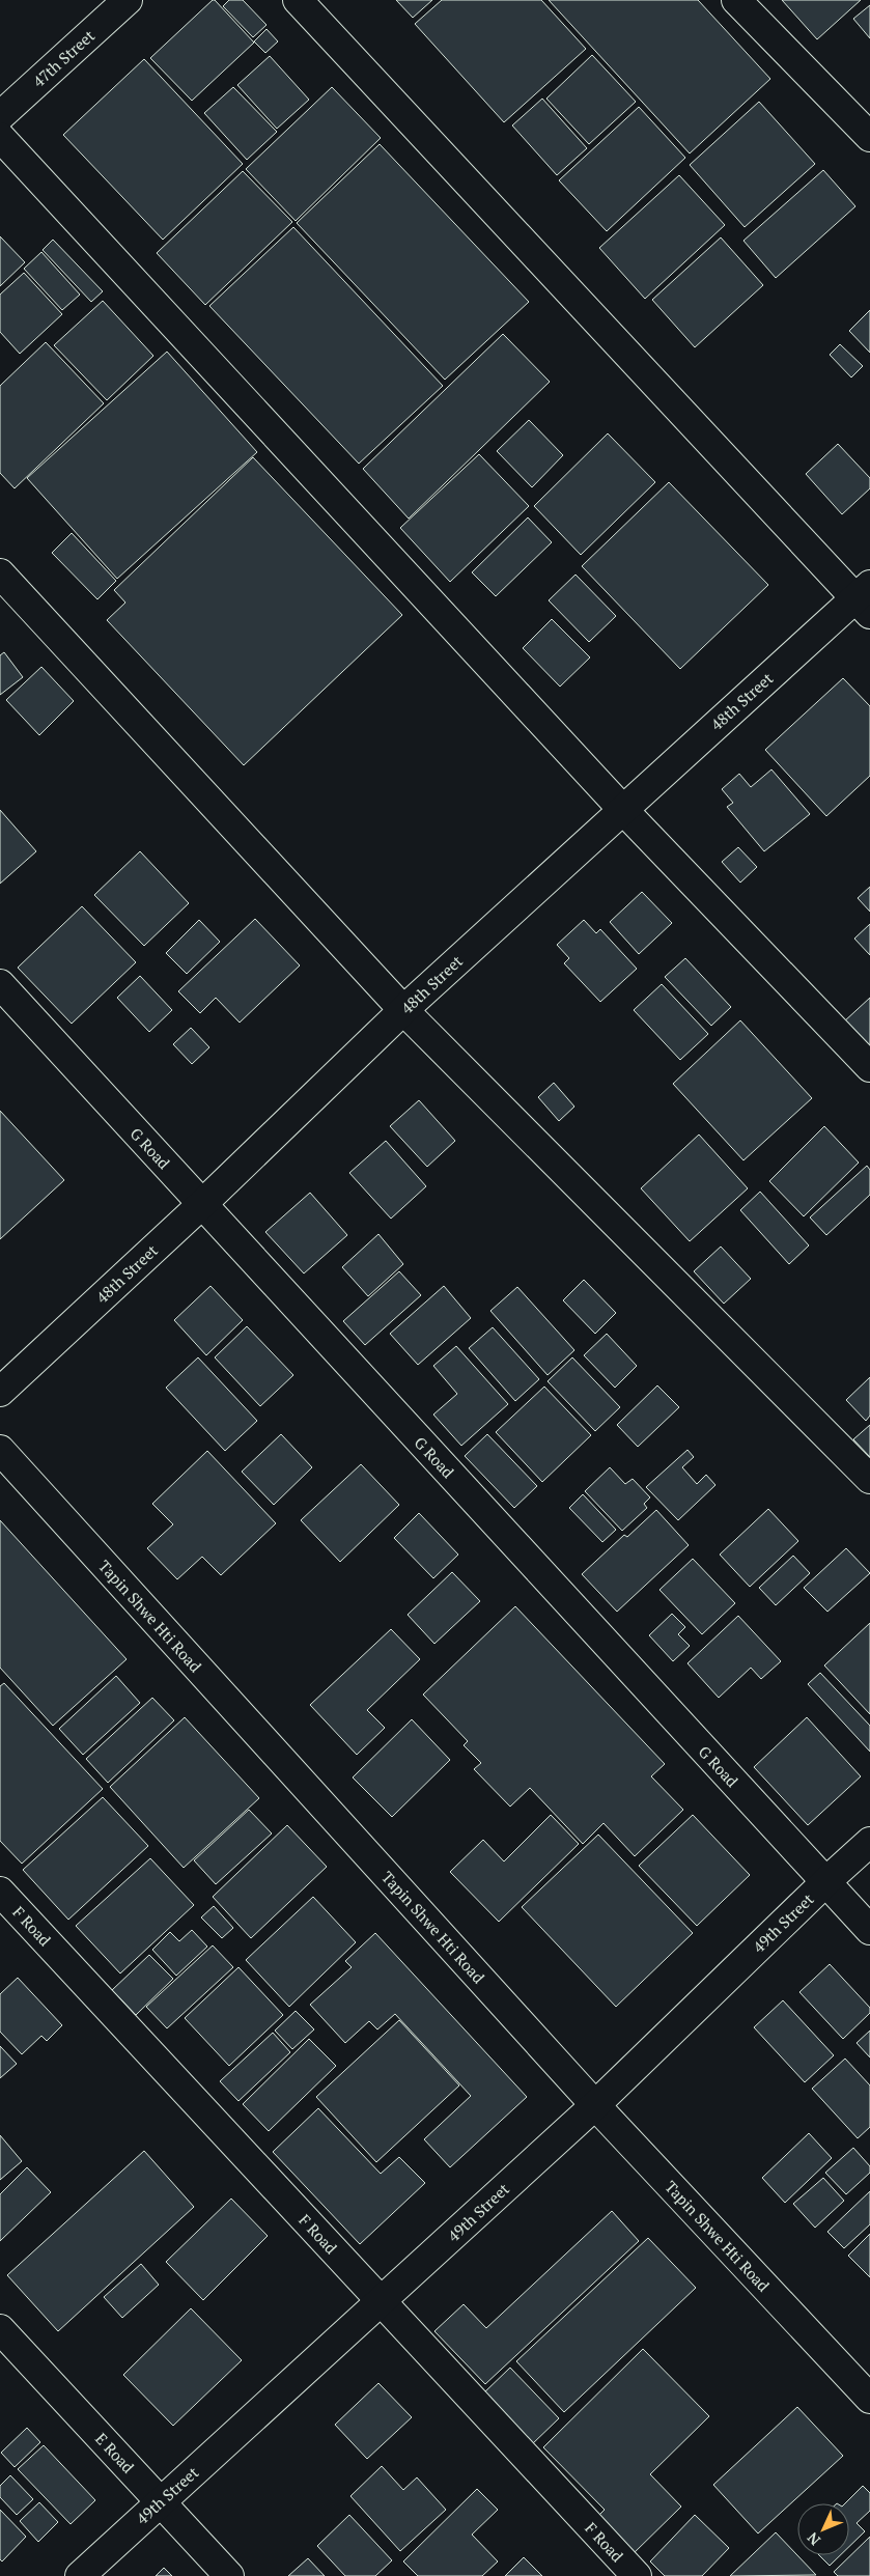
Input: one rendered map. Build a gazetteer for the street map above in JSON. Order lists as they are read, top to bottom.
{
  "streets": {
    "street": [
      "47th Street",
      "48th Street",
      "G Road",
      "Tapin Shwe Hti Road",
      "49th Street",
      "F Road",
      "E Road"
    ]
  },
  "crossings": [
    ["48th Street", "G Road"],
    ["G Road", "49th Street"],
    ["Tapin Shwe Hti Road", "49th Street"],
    ["49th Street", "F Road"],
    ["49th Street", "E Road"]
  ],
  "north": "bottom left"
}
